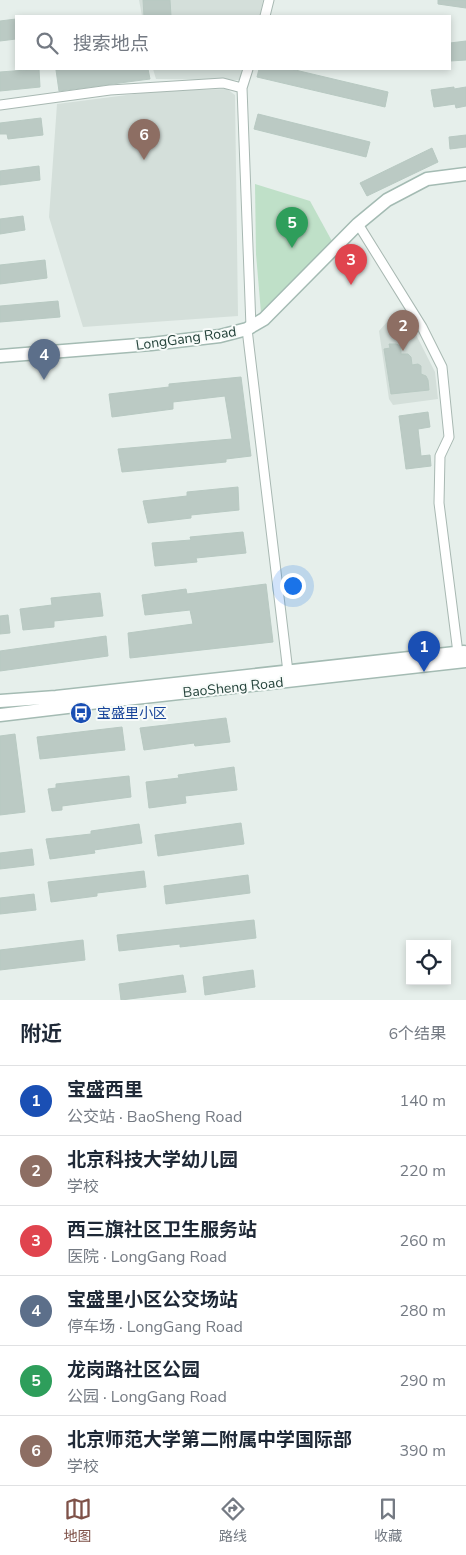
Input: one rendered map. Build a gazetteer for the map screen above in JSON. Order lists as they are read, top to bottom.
{
  "streets": {
    "street": ["LongGang Road", "BaoSheng Road"]
  },
  "places": {
    "bus stop": ["宝盛里小区"]
  },
  "page": {
    "search": "搜索地点",
    "pins": [
      "6",
      "5",
      "3",
      "2",
      "4",
      "1"
    ],
    "heading": ["附近", "6个结果"],
    "list": [
      {
        "mark": "1",
        "name": "宝盛西里",
        "note": "公交站 · BaoSheng Road",
        "value": "140 m"
      },
      {
        "mark": "2",
        "name": "北京科技大学幼儿园",
        "note": "学校",
        "value": "220 m"
      },
      {
        "mark": "3",
        "name": "西三旗社区卫生服务站",
        "note": "医院 · LongGang Road",
        "value": "260 m"
      },
      {
        "mark": "4",
        "name": "宝盛里小区公交场站",
        "note": "停车场 · LongGang Road",
        "value": "280 m"
      },
      {
        "mark": "5",
        "name": "龙岗路社区公园",
        "note": "公园 · LongGang Road",
        "value": "290 m"
      },
      {
        "mark": "6",
        "name": "北京师范大学第二附属中学国际部",
        "note": "学校",
        "value": "390 m"
      }
    ],
    "nav": ["地图", "路线", "收藏"]
  }
}
